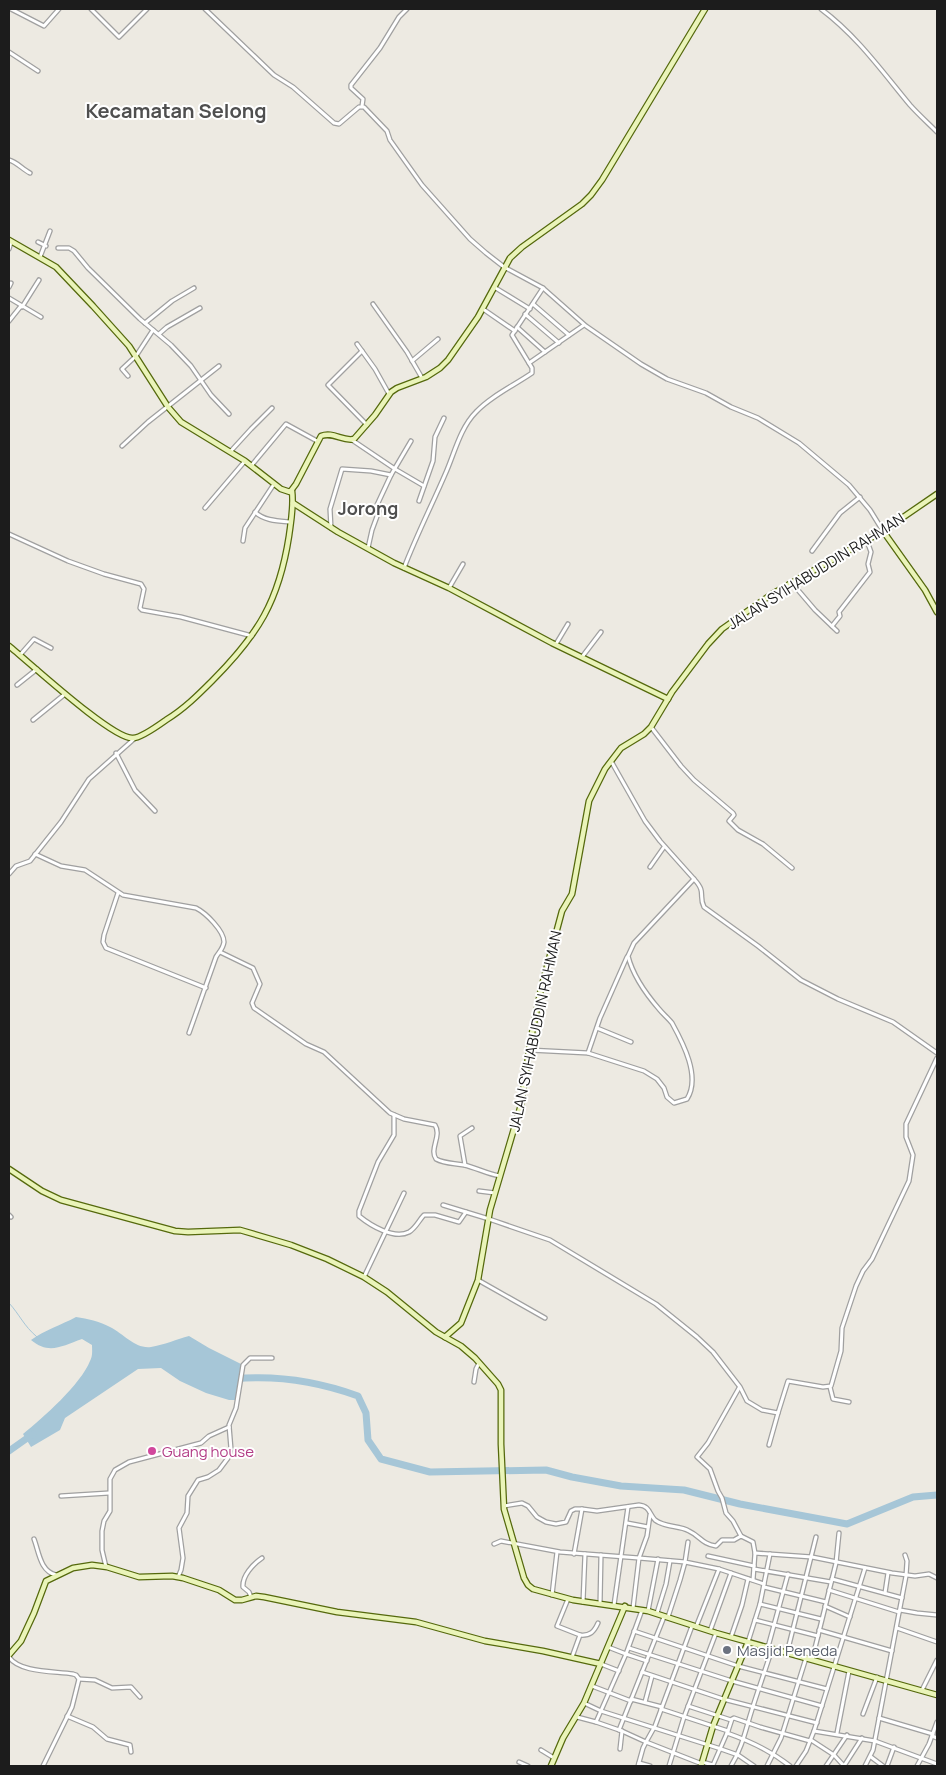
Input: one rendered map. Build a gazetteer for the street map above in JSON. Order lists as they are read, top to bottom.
{
  "streets": {
    "street": ["JALAN SYIHABUDDIN RAHMAN"]
  },
  "districts": ["Kecamatan Selong", "Jorong"],
  "places": ["Guang house", "Masjid Peneda"]
}
